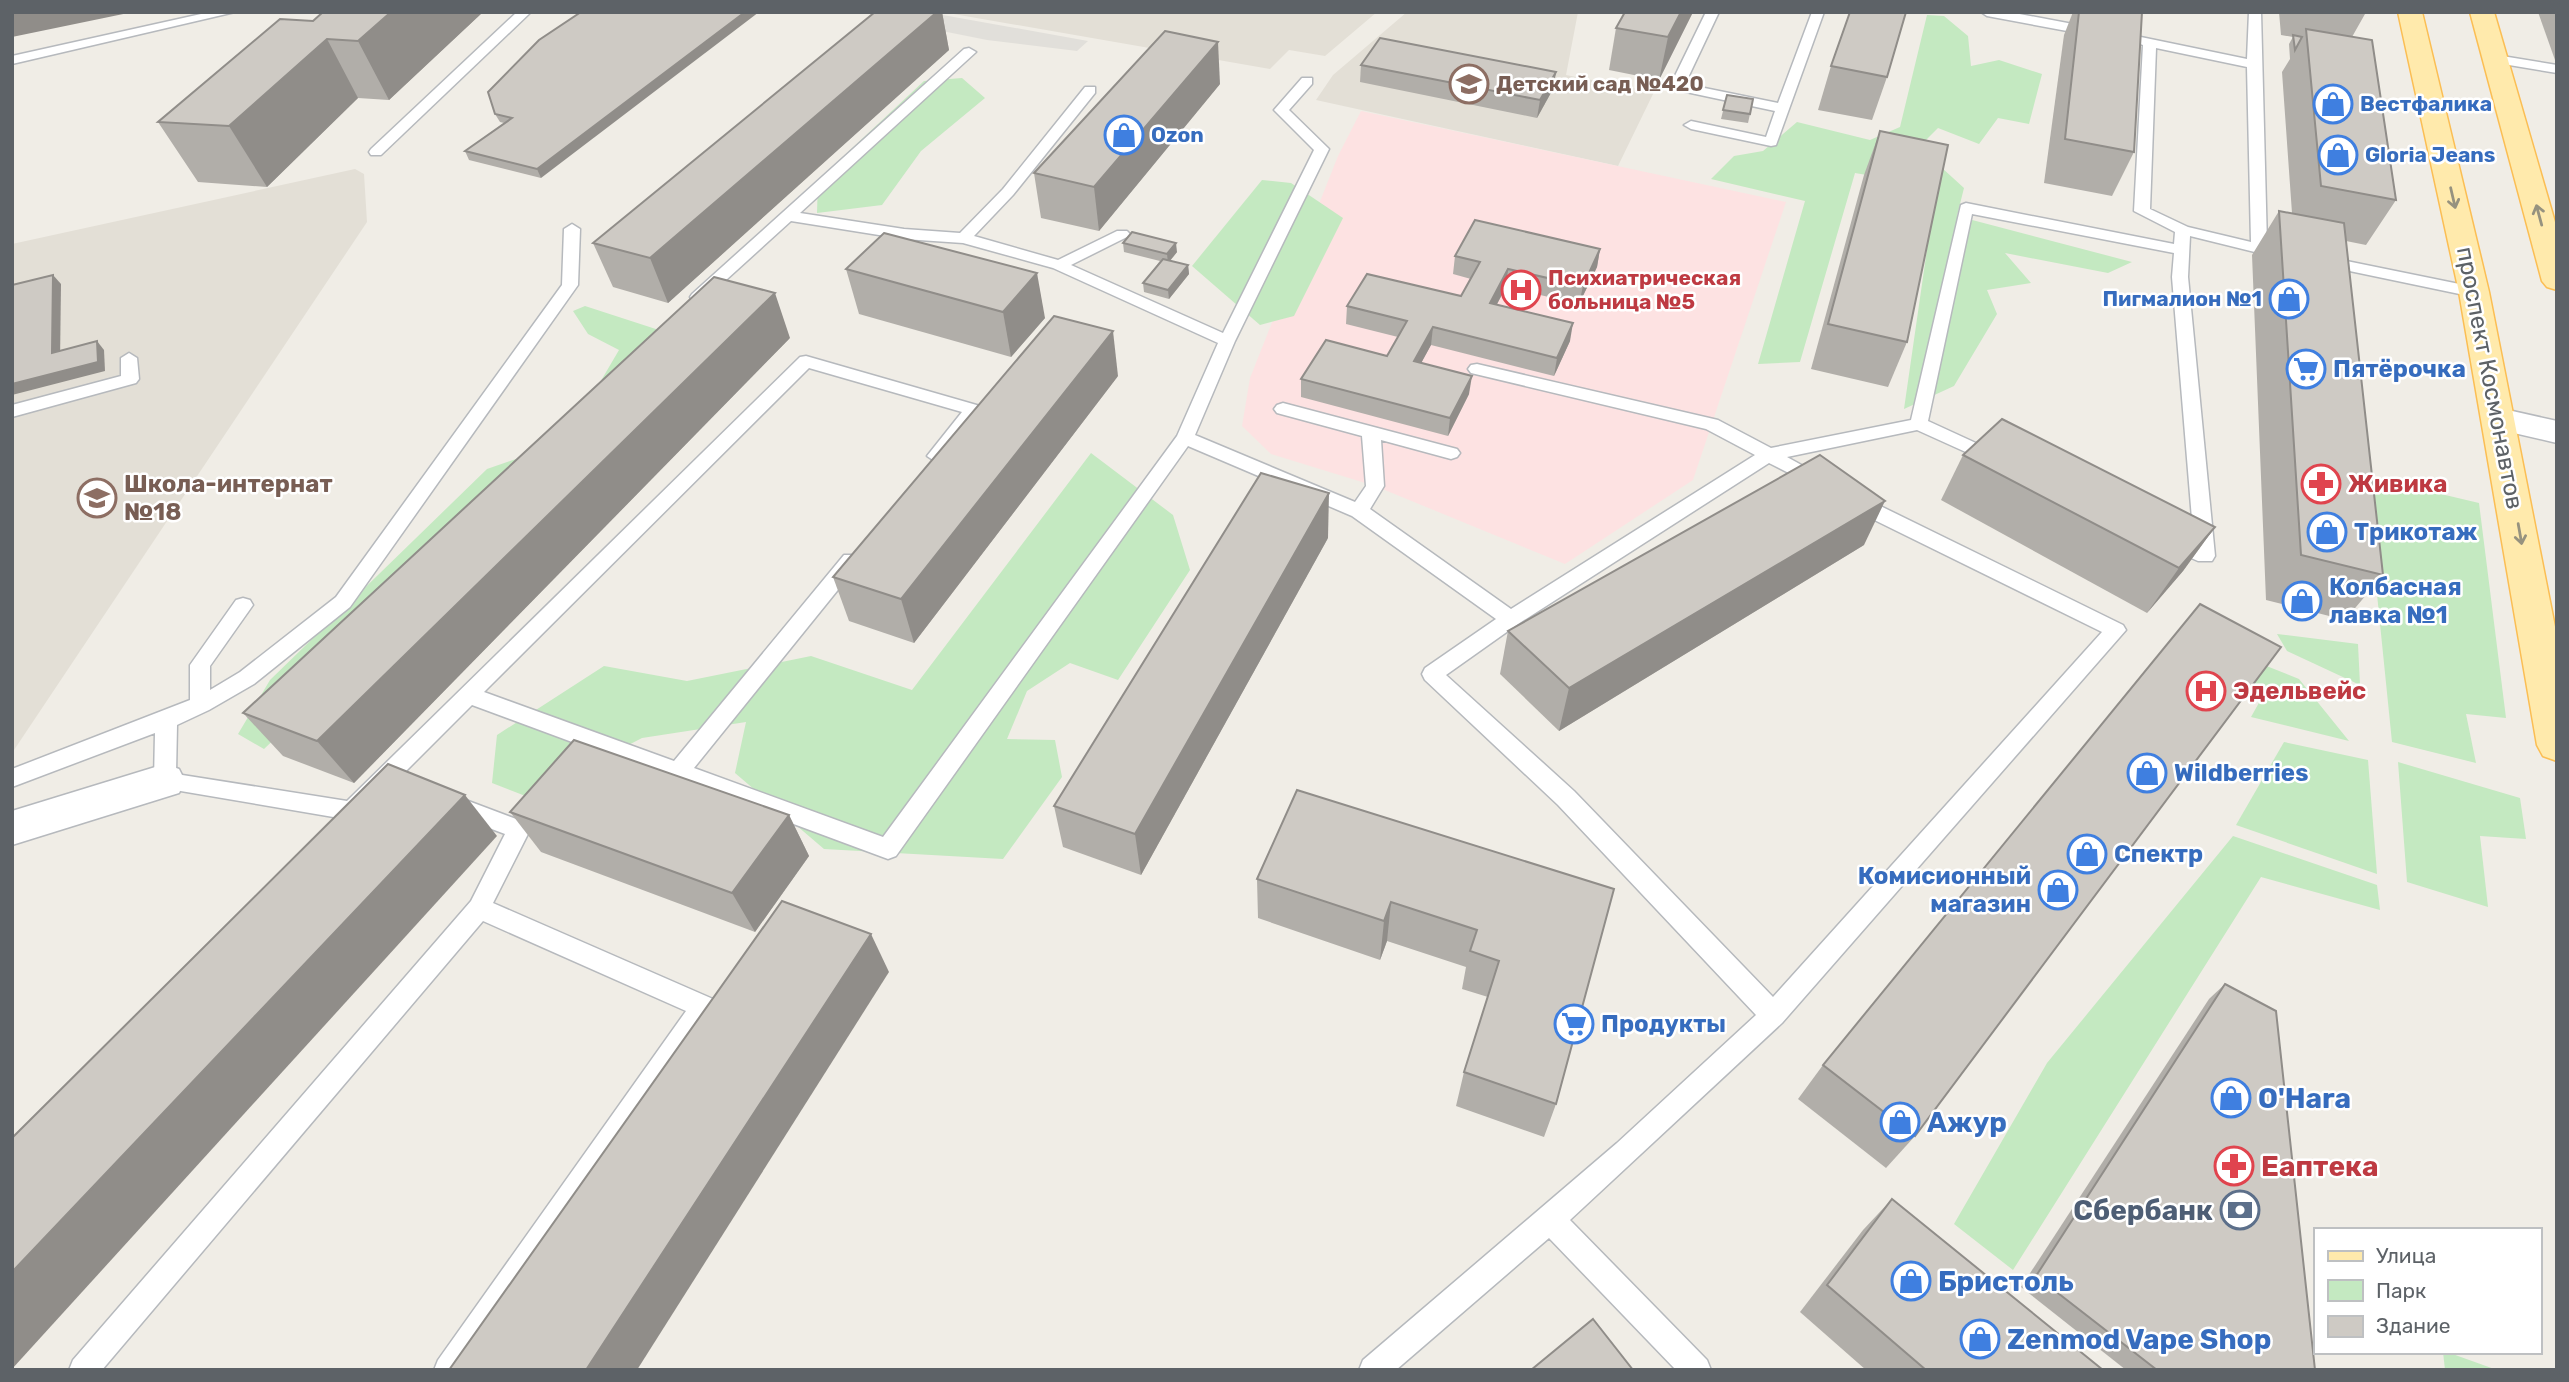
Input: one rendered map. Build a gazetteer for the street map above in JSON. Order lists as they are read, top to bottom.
{
  "streets": {
    "main road": ["проспект Космонавтов"]
  },
  "places": {
    "school or university": ["Детский сад №420", "Школа-интернат №18"],
    "shop": [
      "Вестфалика",
      "Ozon",
      "Gloria Jeans",
      "Пигмалион №1",
      "Трикотаж",
      "Колбасная лавка №1",
      "Wildberries",
      "Спектр",
      "Комисионный магазин",
      "O'Hara",
      "Ажур",
      "Бристоль",
      "Zenmod Vape Shop"
    ],
    "hospital": ["Психиатрическая больница №5", "Эдельвейс"],
    "supermarket": ["Пятёрочка", "Продукты"],
    "pharmacy": ["Живика", "Еаптека"],
    "bank": ["Сбербанк"]
  },
  "legend": ["Улица", "Парк", "Здание"]
}
